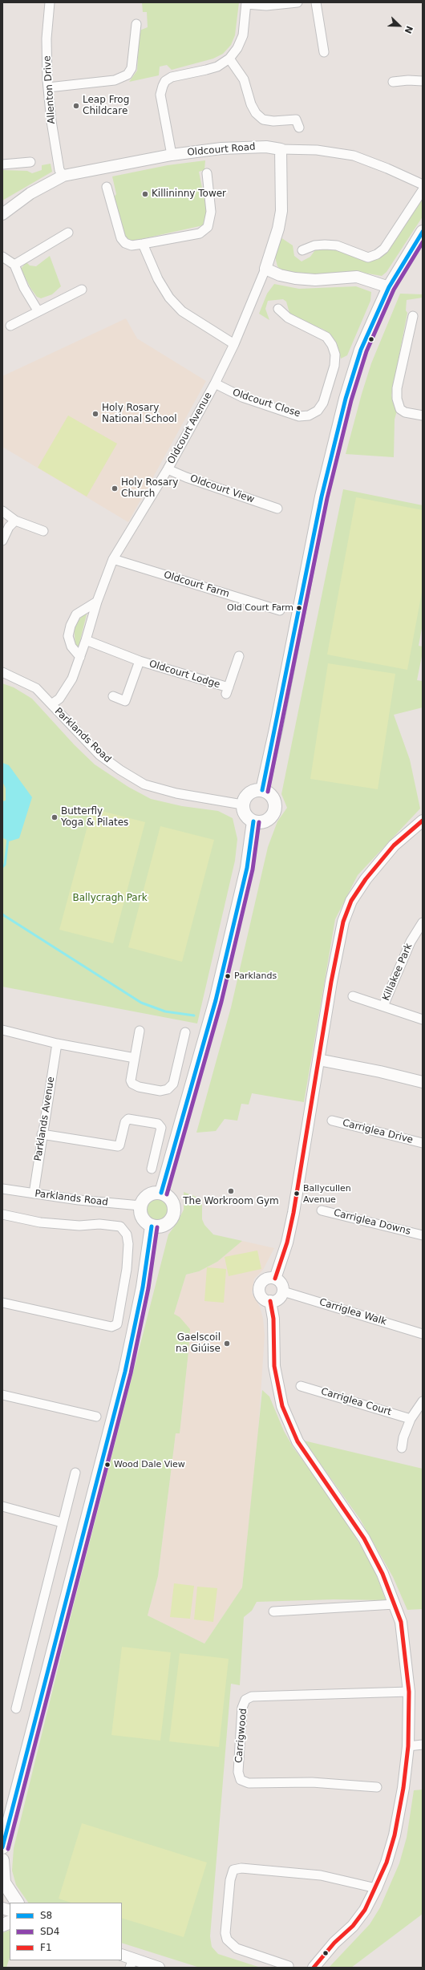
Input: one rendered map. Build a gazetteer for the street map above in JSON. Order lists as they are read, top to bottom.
{
  "streets": {
    "street": [
      "Allenton Drive",
      "Oldcourt Road",
      "Oldcourt Close",
      "Oldcourt Avenue",
      "Oldcourt View",
      "Oldcourt Farm",
      "Oldcourt Lodge",
      "Parklands Road",
      "Killakee Park",
      "Parklands Avenue",
      "Carriglea Drive",
      "Carriglea Downs",
      "Carriglea Walk",
      "Carriglea Court",
      "Carrigwood"
    ]
  },
  "crossings": [
    ["Allenton Drive", "Oldcourt Road"],
    ["Oldcourt Close", "Oldcourt Avenue"],
    ["Oldcourt Avenue", "Oldcourt View"],
    ["Oldcourt Avenue", "Oldcourt Farm"],
    ["Oldcourt Avenue", "Oldcourt Lodge"],
    ["Oldcourt Avenue", "Parklands Road"],
    ["Parklands Road", "Parklands Avenue"]
  ],
  "parks": ["Ballycragh Park"],
  "places": [
    "Leap Frog Childcare",
    "Killininny Tower",
    "Holy Rosary National School",
    "Holy Rosary Church",
    "Old Court Farm",
    "Butterfly Yoga & Pilates",
    "Parklands",
    "The Workroom Gym",
    "Ballycullen Avenue",
    "Gaelscoil na Giúise",
    "Wood Dale View"
  ],
  "lines": ["transit line S8", "transit line SD4", "transit line F1"],
  "legend": ["S8", "SD4", "F1"],
  "north": "bottom right"
}
